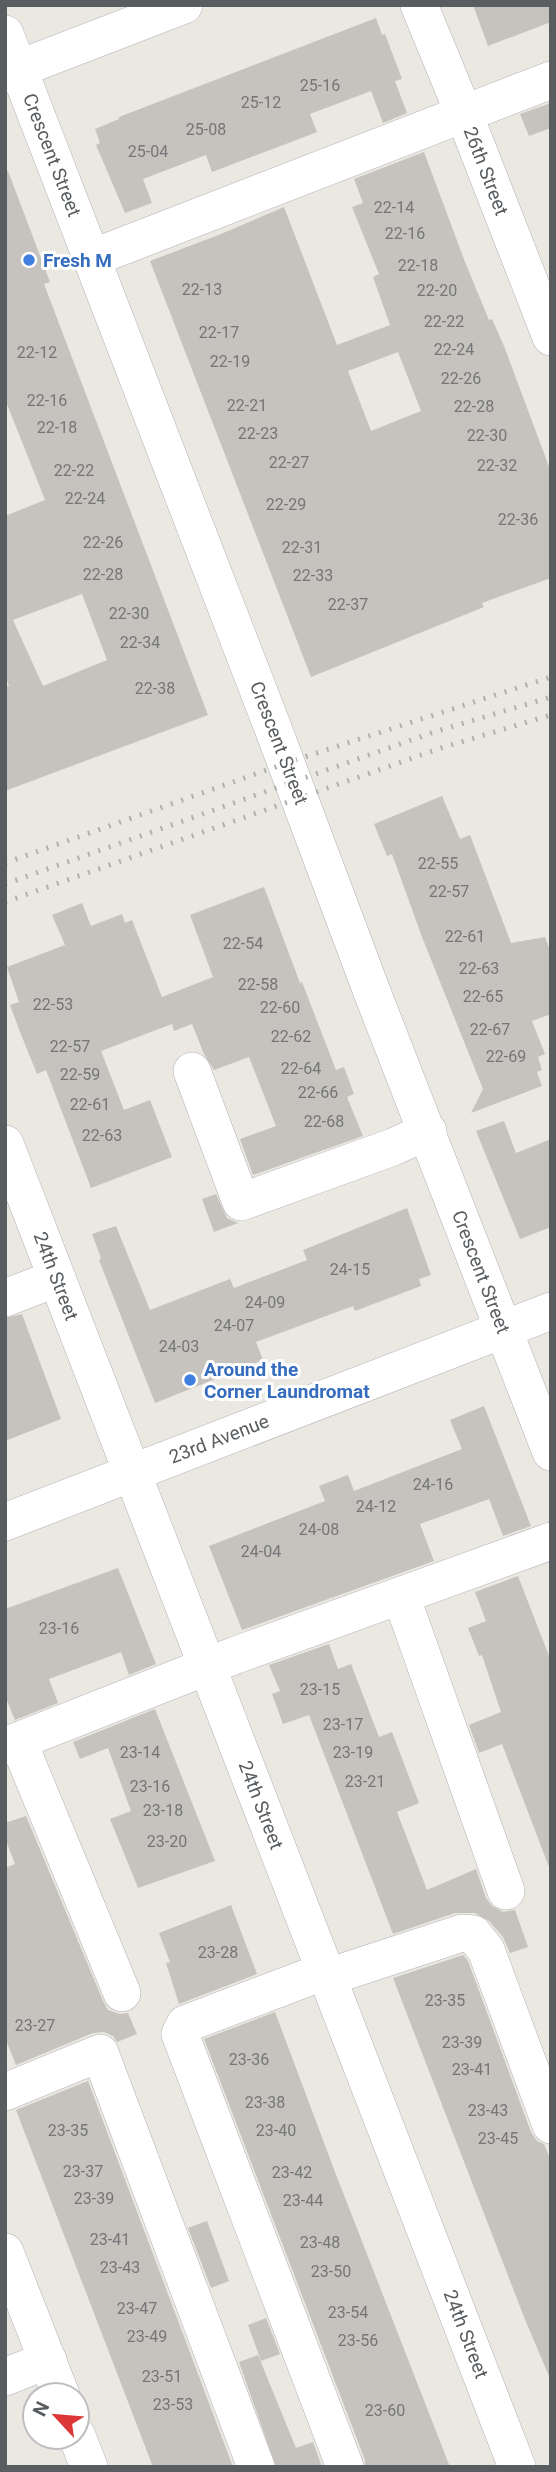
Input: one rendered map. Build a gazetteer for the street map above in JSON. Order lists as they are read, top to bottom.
{
  "streets": {
    "street": [
      "Crescent Street",
      "26th Street",
      "24th Street",
      "23rd Avenue"
    ]
  },
  "crossings": [
    ["Crescent Street", "23rd Avenue"],
    ["24th Street", "23rd Avenue"]
  ],
  "places": ["Fresh M", "Around the Corner Laundromat"],
  "house_numbers": [
    "25-16",
    "25-12",
    "25-08",
    "25-04",
    "22-14",
    "22-16",
    "22-18",
    "22-13",
    "22-20",
    "22-22",
    "22-17",
    "22-24",
    "22-12",
    "22-19",
    "22-26",
    "22-16",
    "22-21",
    "22-28",
    "22-18",
    "22-23",
    "22-30",
    "22-27",
    "22-32",
    "22-22",
    "22-24",
    "22-29",
    "22-36",
    "22-26",
    "22-31",
    "22-28",
    "22-33",
    "22-37",
    "22-30",
    "22-34",
    "22-38",
    "22-55",
    "22-57",
    "22-61",
    "22-54",
    "22-63",
    "22-58",
    "22-65",
    "22-53",
    "22-60",
    "22-67",
    "22-62",
    "22-57",
    "22-69",
    "22-64",
    "22-59",
    "22-66",
    "22-61",
    "22-68",
    "22-63",
    "24-15",
    "24-09",
    "24-07",
    "24-03",
    "24-16",
    "24-12",
    "24-08",
    "24-04",
    "23-16",
    "23-15",
    "23-17",
    "23-14",
    "23-19",
    "23-21",
    "23-16",
    "23-18",
    "23-20",
    "23-28",
    "23-35",
    "23-27",
    "23-39",
    "23-36",
    "23-41",
    "23-38",
    "23-43",
    "23-35",
    "23-40",
    "23-45",
    "23-37",
    "23-42",
    "23-39",
    "23-44",
    "23-41",
    "23-48",
    "23-43",
    "23-50",
    "23-47",
    "23-54",
    "23-49",
    "23-56",
    "23-51",
    "23-53",
    "23-60"
  ],
  "north": "top left"
}
